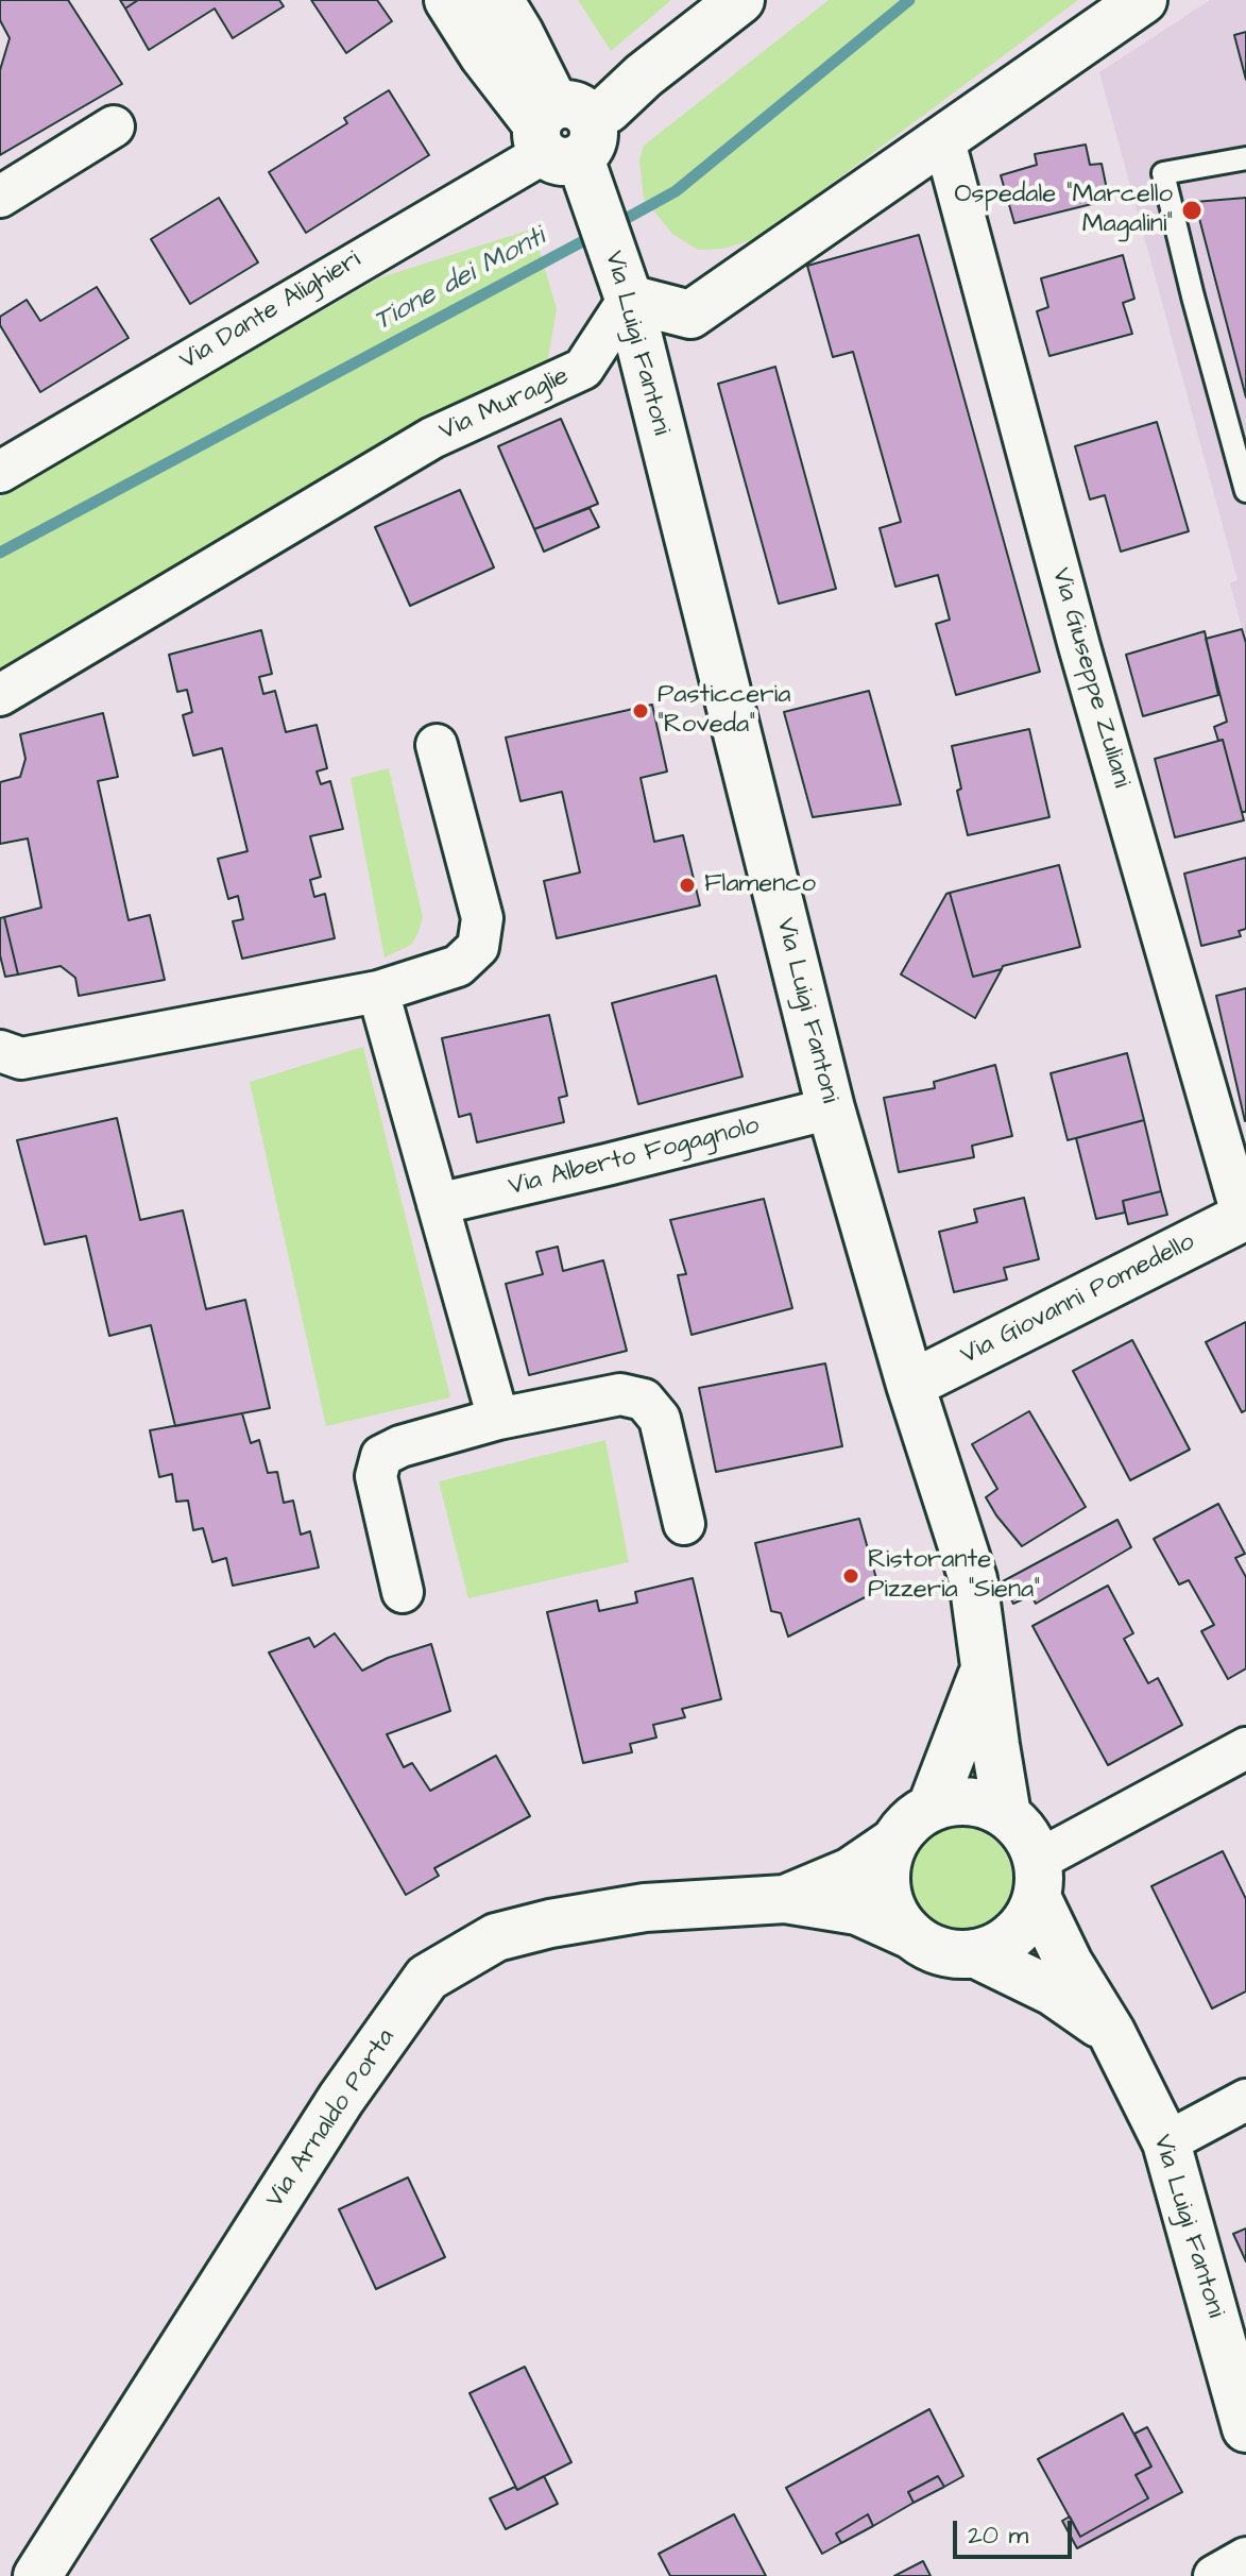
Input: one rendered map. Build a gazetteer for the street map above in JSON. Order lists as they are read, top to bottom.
{
  "streets": {
    "street": [
      "Via Dante Alighieri",
      "Via Luigi Fantoni",
      "Via Muraglie",
      "Via Giuseppe Zuliani",
      "Via Alberto Fogagnolo",
      "Via Giovanni Pomedello",
      "Via Arnaldo Porta"
    ]
  },
  "crossings": [
    ["Via Dante Alighieri", "Via Luigi Fantoni"],
    ["Via Luigi Fantoni", "Via Muraglie"],
    ["Via Luigi Fantoni", "Via Alberto Fogagnolo"],
    ["Via Luigi Fantoni", "Via Giovanni Pomedello"],
    ["Via Luigi Fantoni", "Via Arnaldo Porta"],
    ["Via Giuseppe Zuliani", "Via Giovanni Pomedello"]
  ],
  "water": ["Tione dei Monti"],
  "places": [
    "Ospedale \"Marcello Magalini\"",
    "Pasticceria \"Roveda\"",
    "Flamenco",
    "Ristorante Pizzeria \"Siena\""
  ],
  "scale_bar": "20 m"
}
